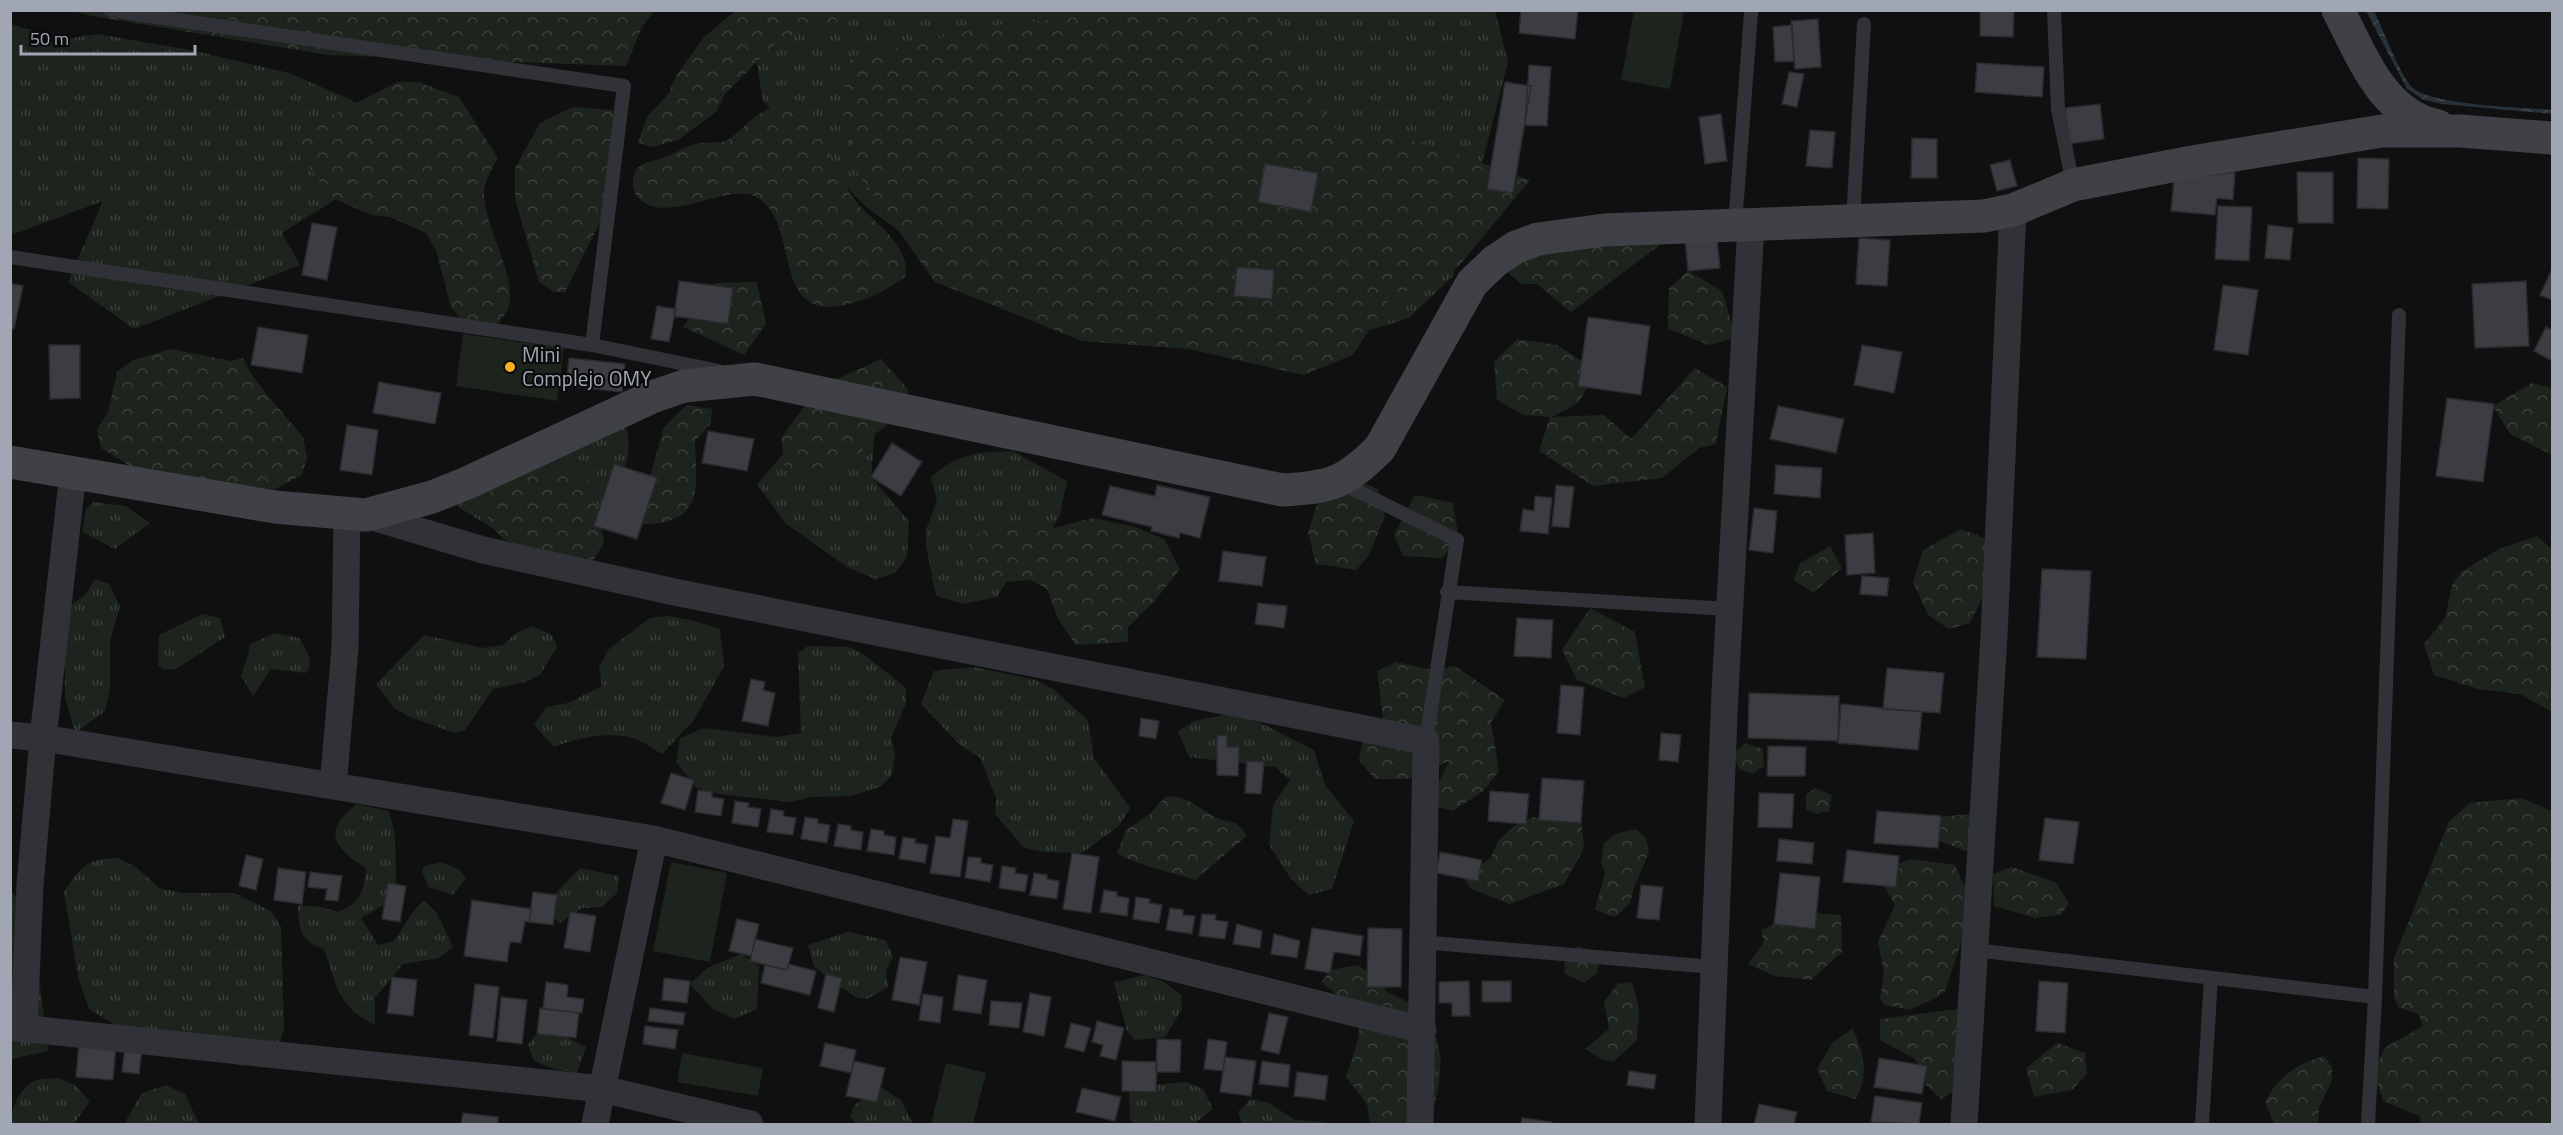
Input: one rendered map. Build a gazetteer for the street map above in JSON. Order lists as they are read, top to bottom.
{
  "places": ["Mini Complejo OMY"],
  "scale_bar": "50 m"
}
